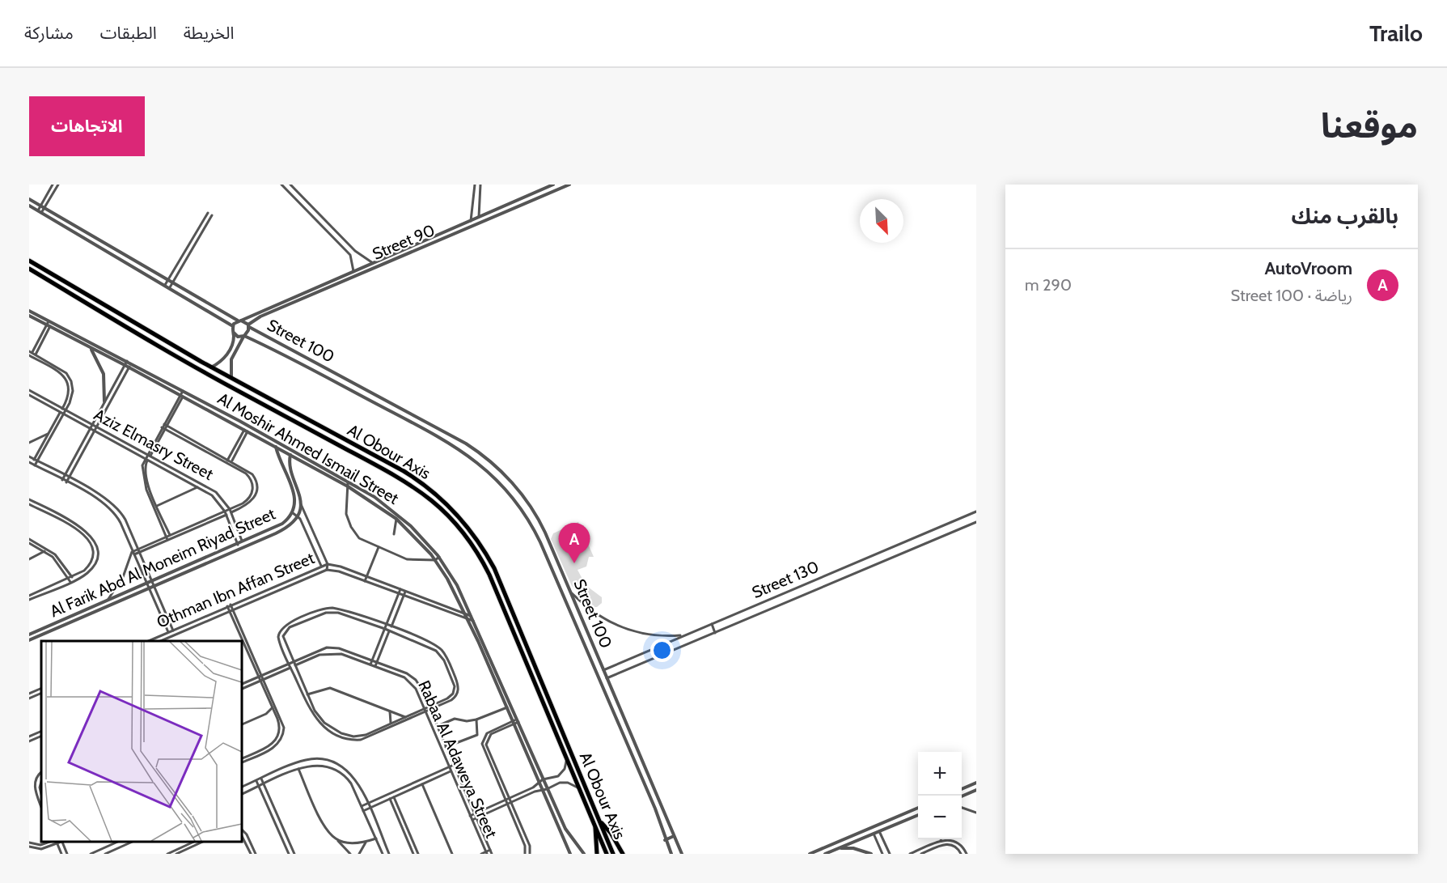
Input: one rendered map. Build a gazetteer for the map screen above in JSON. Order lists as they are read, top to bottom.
{
  "streets": {
    "highway": ["Al Obour Axis"],
    "street": [
      "Street 90",
      "Street 100",
      "Aziz Elmasry Street",
      "Al Moshir Ahmed Ismail Street",
      "Al Farik Abd Al Moneim Riyad Street",
      "Street 130",
      "Othman Ibn Affan Street",
      "Rabaa Al Adaweya Street"
    ]
  },
  "crossings": [
    ["Street 90", "Street 100"],
    ["Street 100", "Street 130"],
    ["Aziz Elmasry Street", "Al Farik Abd Al Moneim Riyad Street"],
    ["Al Moshir Ahmed Ismail Street", "Al Farik Abd Al Moneim Riyad Street"],
    ["Al Moshir Ahmed Ismail Street", "Othman Ibn Affan Street"]
  ],
  "north": "bottom right",
  "page": {
    "header": "Trailo",
    "nav": ["الخريطة", "الطبقات", "مشاركة"],
    "title": "موقعنا",
    "buttons": "الاتجاهات",
    "heading": "بالقرب منك",
    "list": [
      {
        "mark": "A",
        "name": "AutoVroom",
        "note": "رياضة · Street 100",
        "value": "290 m"
      }
    ],
    "pins": "A",
    "map_buttons": ["+", "−"]
  }
}
